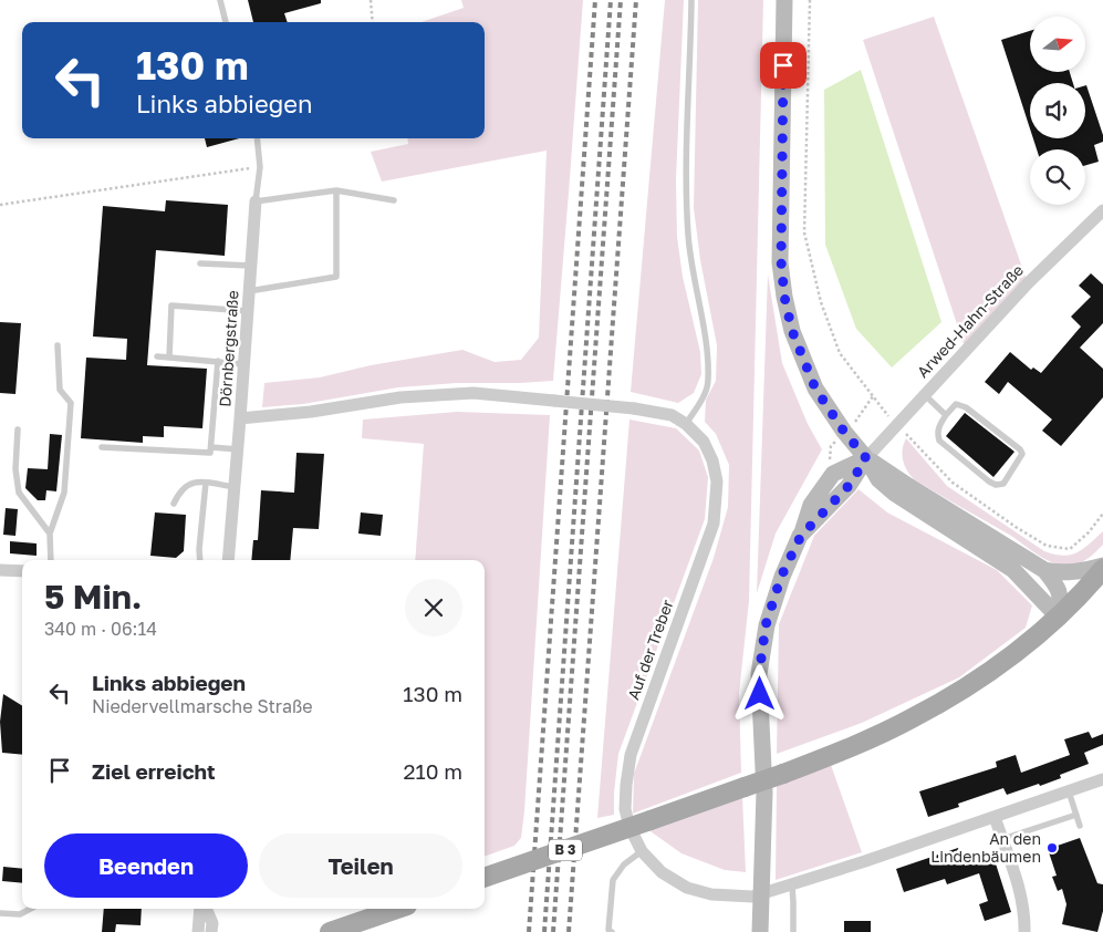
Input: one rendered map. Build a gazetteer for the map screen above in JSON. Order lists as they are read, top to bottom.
{
  "streets": {
    "main road": ["B 3"],
    "street": ["Arwed-Hahn-Straße", "Dörnbergstraße", "Auf der Treber"]
  },
  "crossings": [
    ["Dörnbergstraße", "Auf der Treber"]
  ],
  "places": ["An den Lindenbäumen"],
  "north": "right",
  "page": {
    "turn": ["130 m", "Links abbiegen"],
    "heading": ["5 Min.", "340 m · 06:14"],
    "list": [
      {
        "name": "Links abbiegen",
        "note": "Niedervellmarsche Straße",
        "value": "130 m"
      },
      {
        "name": "Ziel erreicht",
        "value": "210 m"
      }
    ],
    "buttons": ["Beenden", "Teilen"]
  }
}
